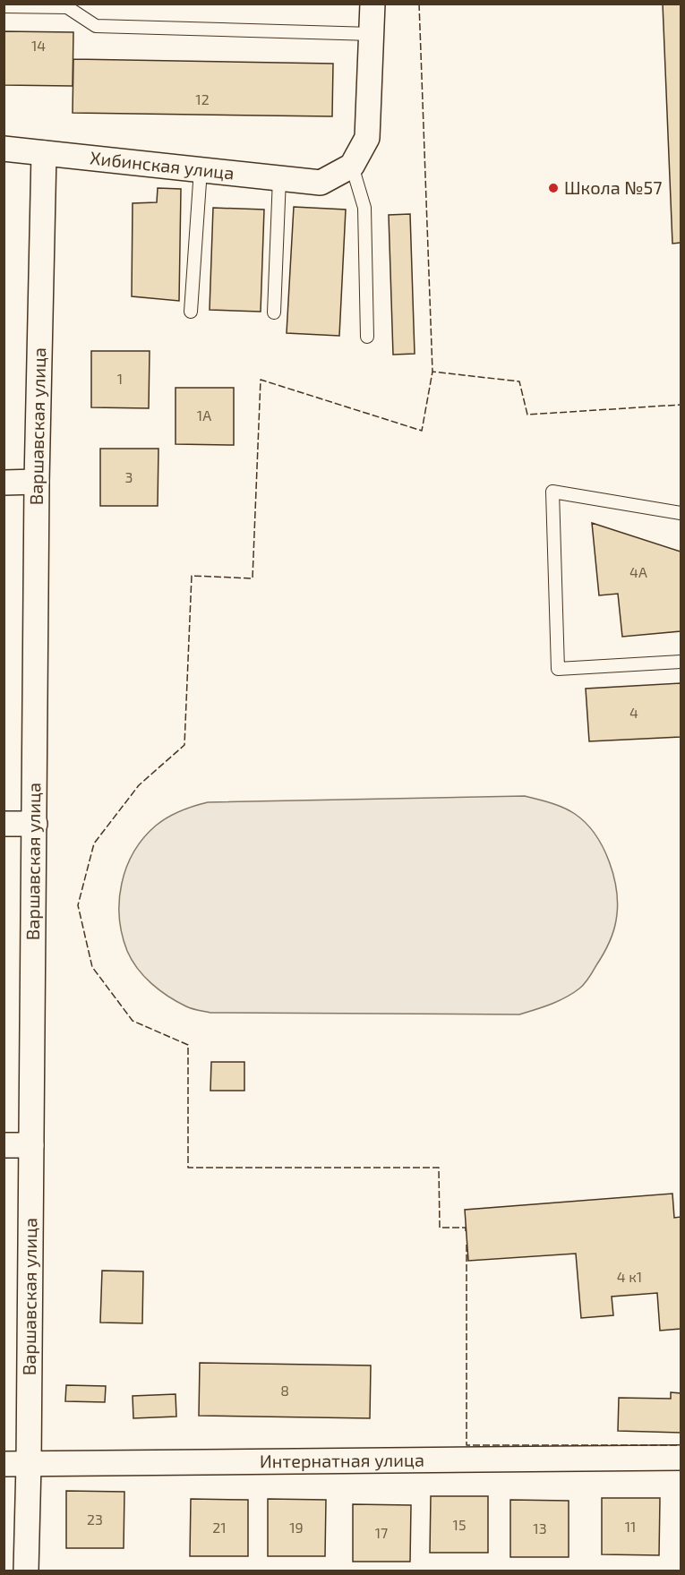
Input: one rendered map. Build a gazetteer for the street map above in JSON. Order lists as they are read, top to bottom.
{
  "streets": {
    "street": ["Хибинская улица", "Варшавская улица", "Интернатная улица"]
  },
  "crossings": [
    ["Хибинская улица", "Варшавская улица"],
    ["Варшавская улица", "Интернатная улица"]
  ],
  "places": ["Школа №57"],
  "house_numbers": [
    "14",
    "12",
    "1",
    "1А",
    "3",
    "4А",
    "4",
    "4 к1",
    "8",
    "23",
    "15",
    "11",
    "21",
    "19",
    "13",
    "17"
  ]
}
